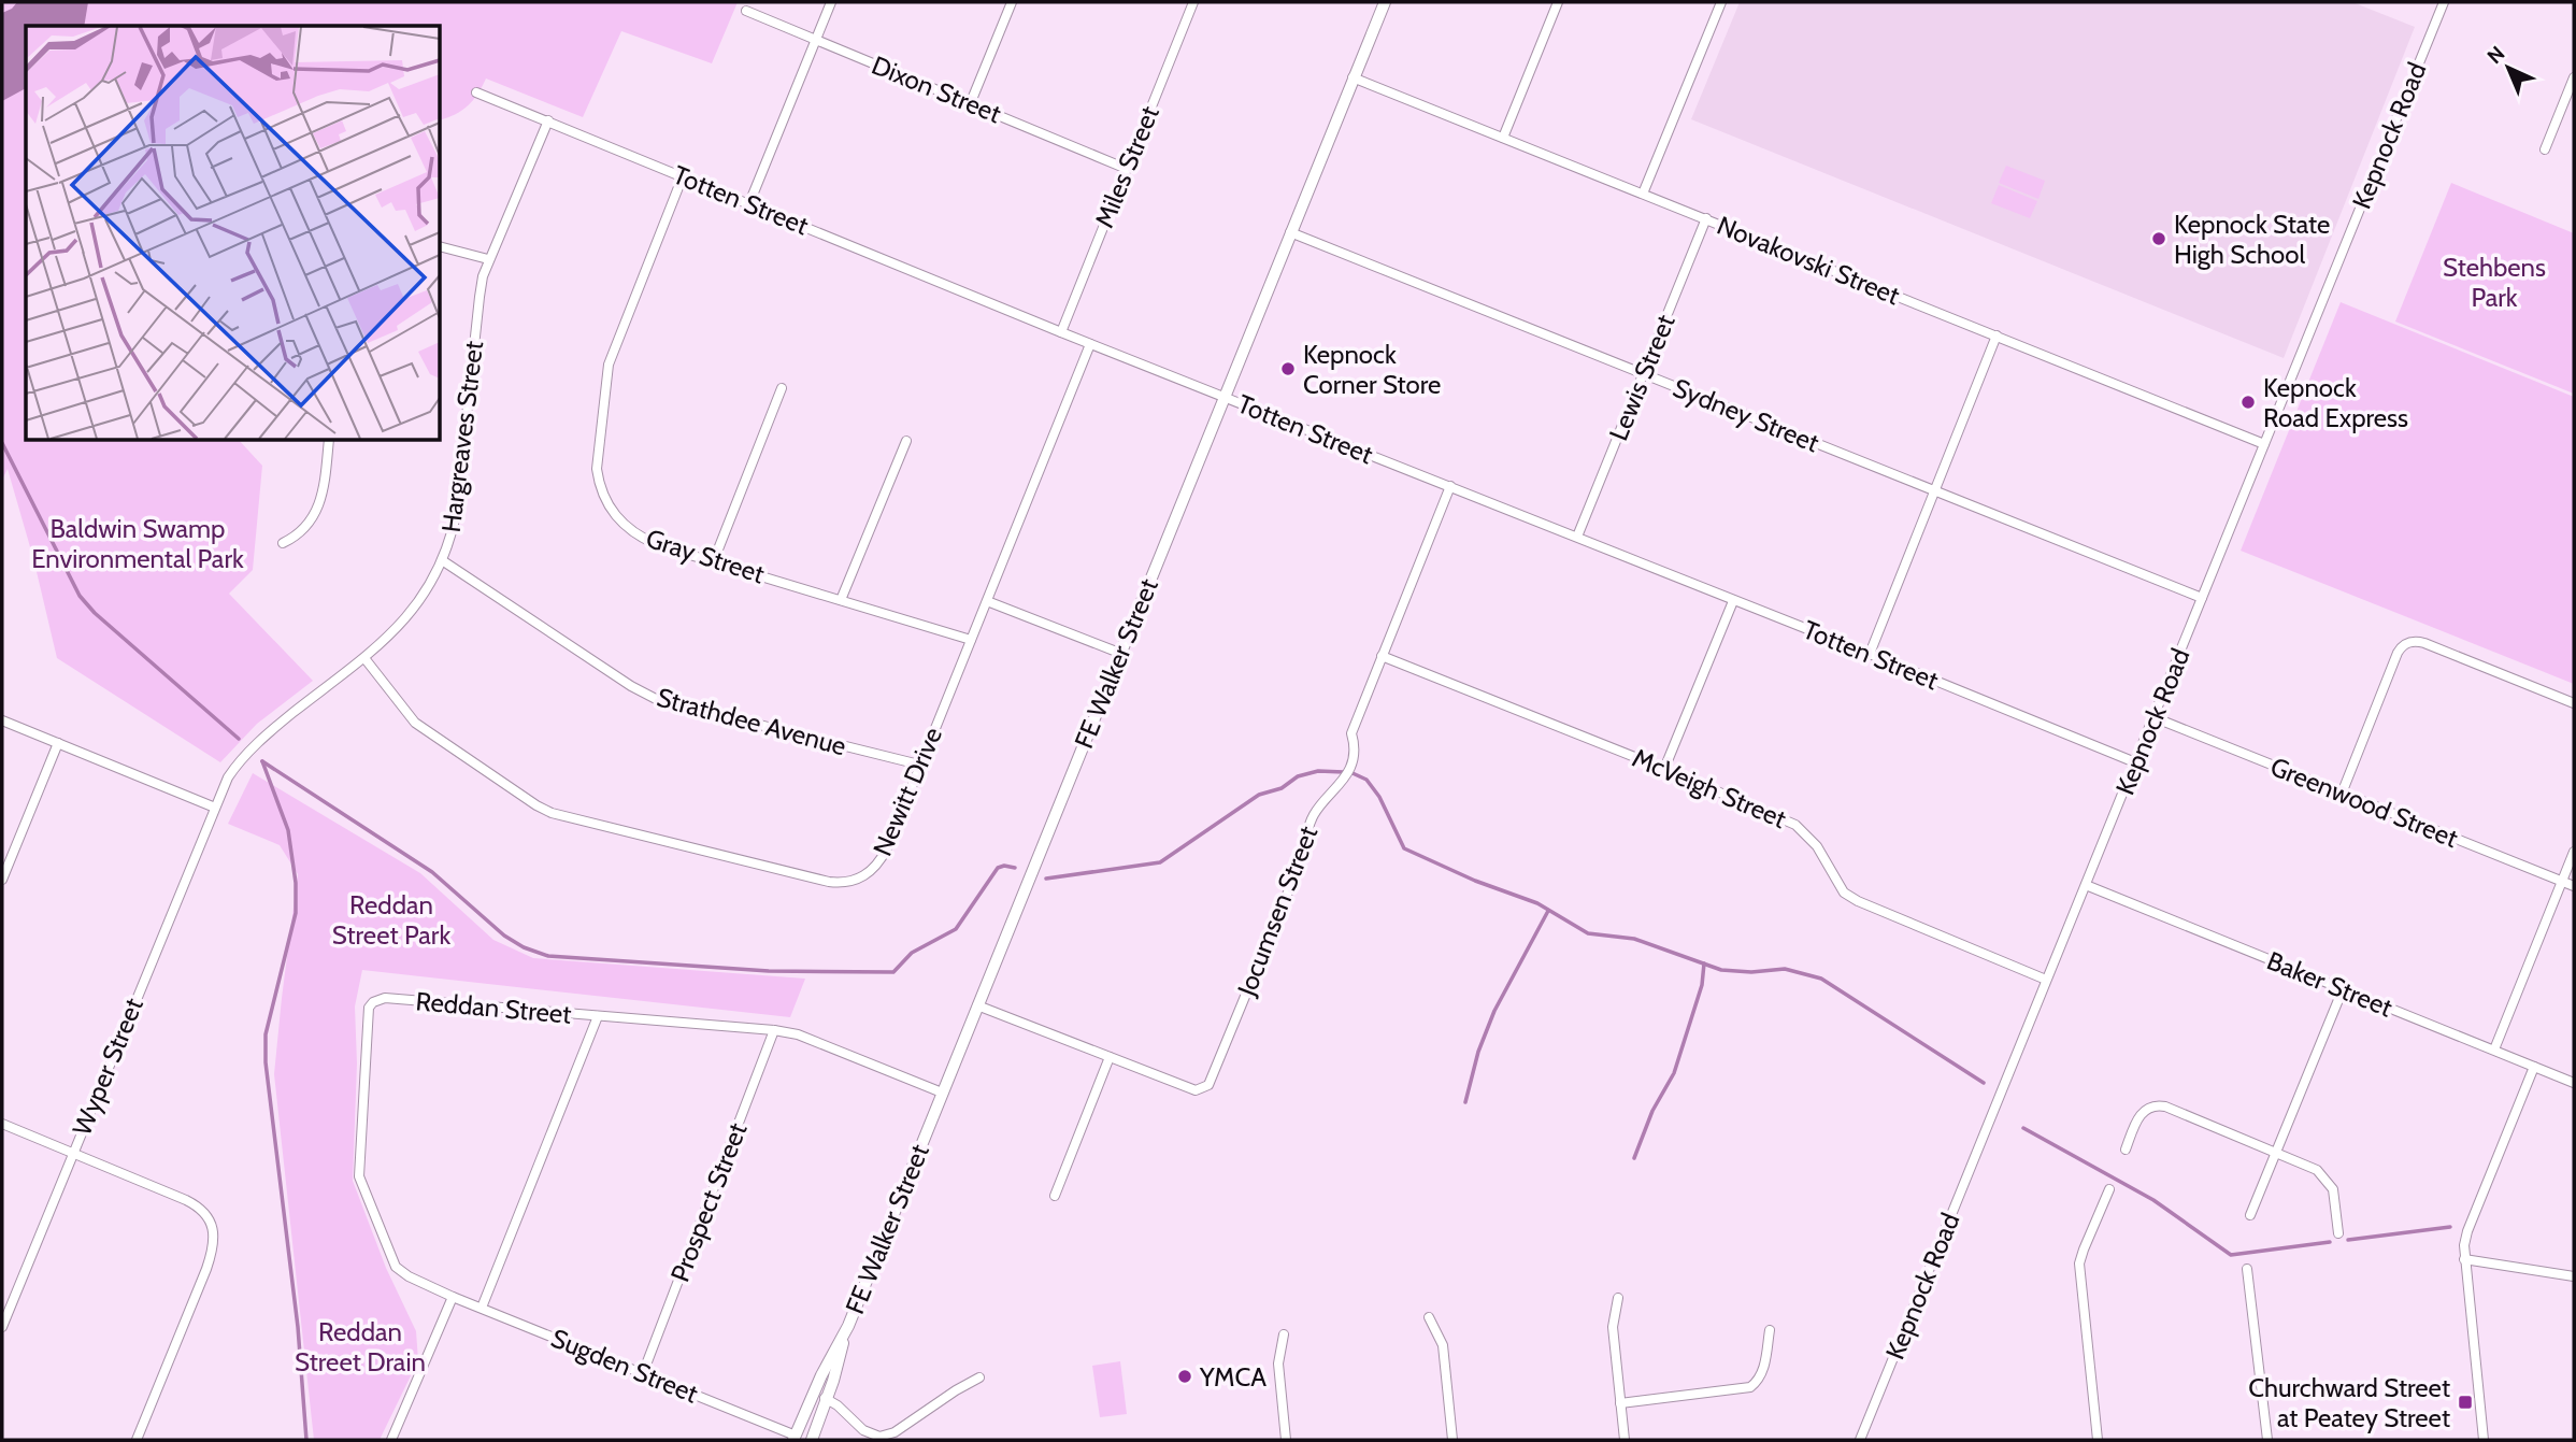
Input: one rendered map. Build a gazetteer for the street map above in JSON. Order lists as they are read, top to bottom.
{
  "streets": {
    "main road": ["FE Walker Street"],
    "street": [
      "Dixon Street",
      "Kepnock Road",
      "Miles Street",
      "Totten Street",
      "Novakovski Street",
      "Lewis Street",
      "Sydney Street",
      "Hargreaves Street",
      "Gray Street",
      "Strathdee Avenue",
      "McVeigh Street",
      "Newitt Drive",
      "Greenwood Street",
      "Jocumsen Street",
      "Baker Street",
      "Reddan Street",
      "Wyper Street",
      "Prospect Street",
      "Sugden Street"
    ]
  },
  "crossings": [
    ["Dixon Street", "Miles Street"],
    ["Kepnock Road", "Totten Street"],
    ["Kepnock Road", "Novakovski Street"],
    ["Kepnock Road", "Sydney Street"],
    ["Kepnock Road", "McVeigh Street"],
    ["Kepnock Road", "Greenwood Street"],
    ["Kepnock Road", "Baker Street"],
    ["Miles Street", "Totten Street"],
    ["Totten Street", "Lewis Street"],
    ["Totten Street", "Hargreaves Street"],
    ["Totten Street", "Gray Street"],
    ["Totten Street", "FE Walker Street"],
    ["Totten Street", "Newitt Drive"],
    ["Totten Street", "Jocumsen Street"],
    ["Novakovski Street", "Lewis Street"],
    ["Novakovski Street", "FE Walker Street"],
    ["Lewis Street", "Sydney Street"],
    ["Sydney Street", "FE Walker Street"],
    ["Hargreaves Street", "Strathdee Avenue"],
    ["Hargreaves Street", "Newitt Drive"],
    ["Hargreaves Street", "Wyper Street"],
    ["Gray Street", "Newitt Drive"],
    ["FE Walker Street", "Reddan Street"],
    ["FE Walker Street", "Sugden Street"],
    ["Strathdee Avenue", "Newitt Drive"],
    ["McVeigh Street", "Jocumsen Street"],
    ["Reddan Street", "Prospect Street"],
    ["Reddan Street", "Sugden Street"],
    ["Prospect Street", "Sugden Street"]
  ],
  "parks": [
    "Stehbens Park",
    "Baldwin Swamp Environmental Park",
    "Reddan Street Park",
    "Reddan Street Drain"
  ],
  "places": {
    "other": [
      "Kepnock State High School",
      "Kepnock Corner Store",
      "Kepnock Road Express",
      "YMCA"
    ],
    "transit": ["Churchward Street at Peatey Street"]
  },
  "north": "top left"
}
